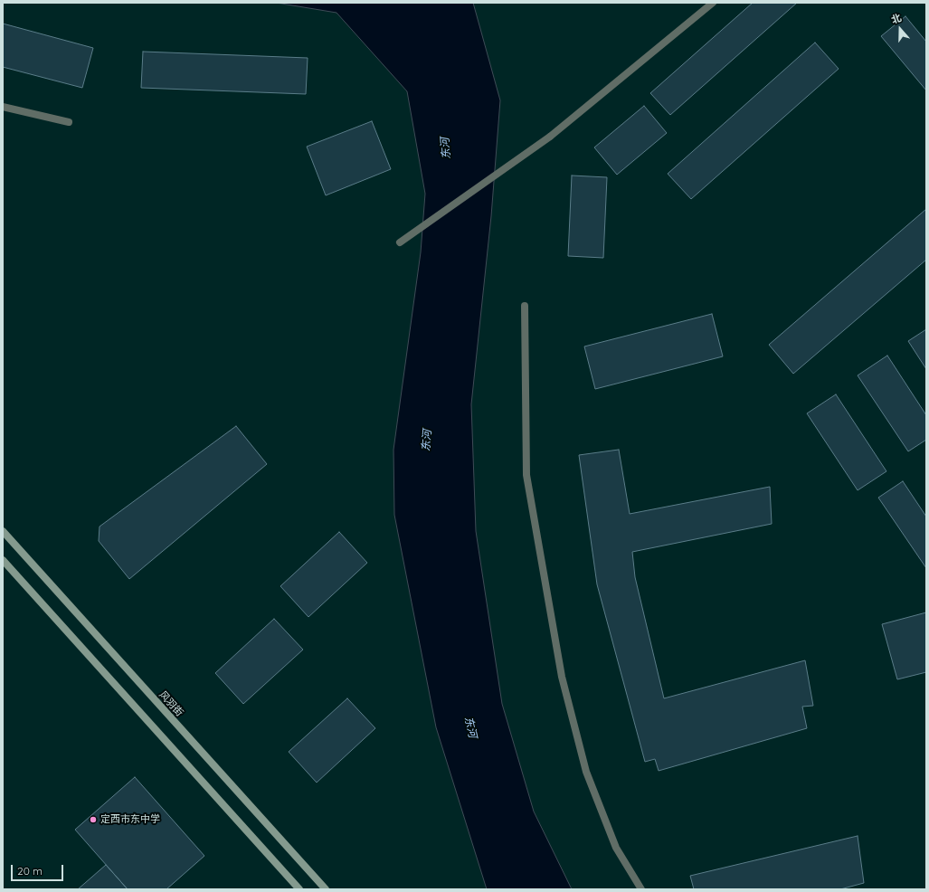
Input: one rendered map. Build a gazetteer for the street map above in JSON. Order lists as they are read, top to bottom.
{
  "streets": {
    "street": ["风羽街"]
  },
  "water": ["东河"],
  "places": ["定西市东中学"],
  "scale_bar": "20 m",
  "north": "top"
}
